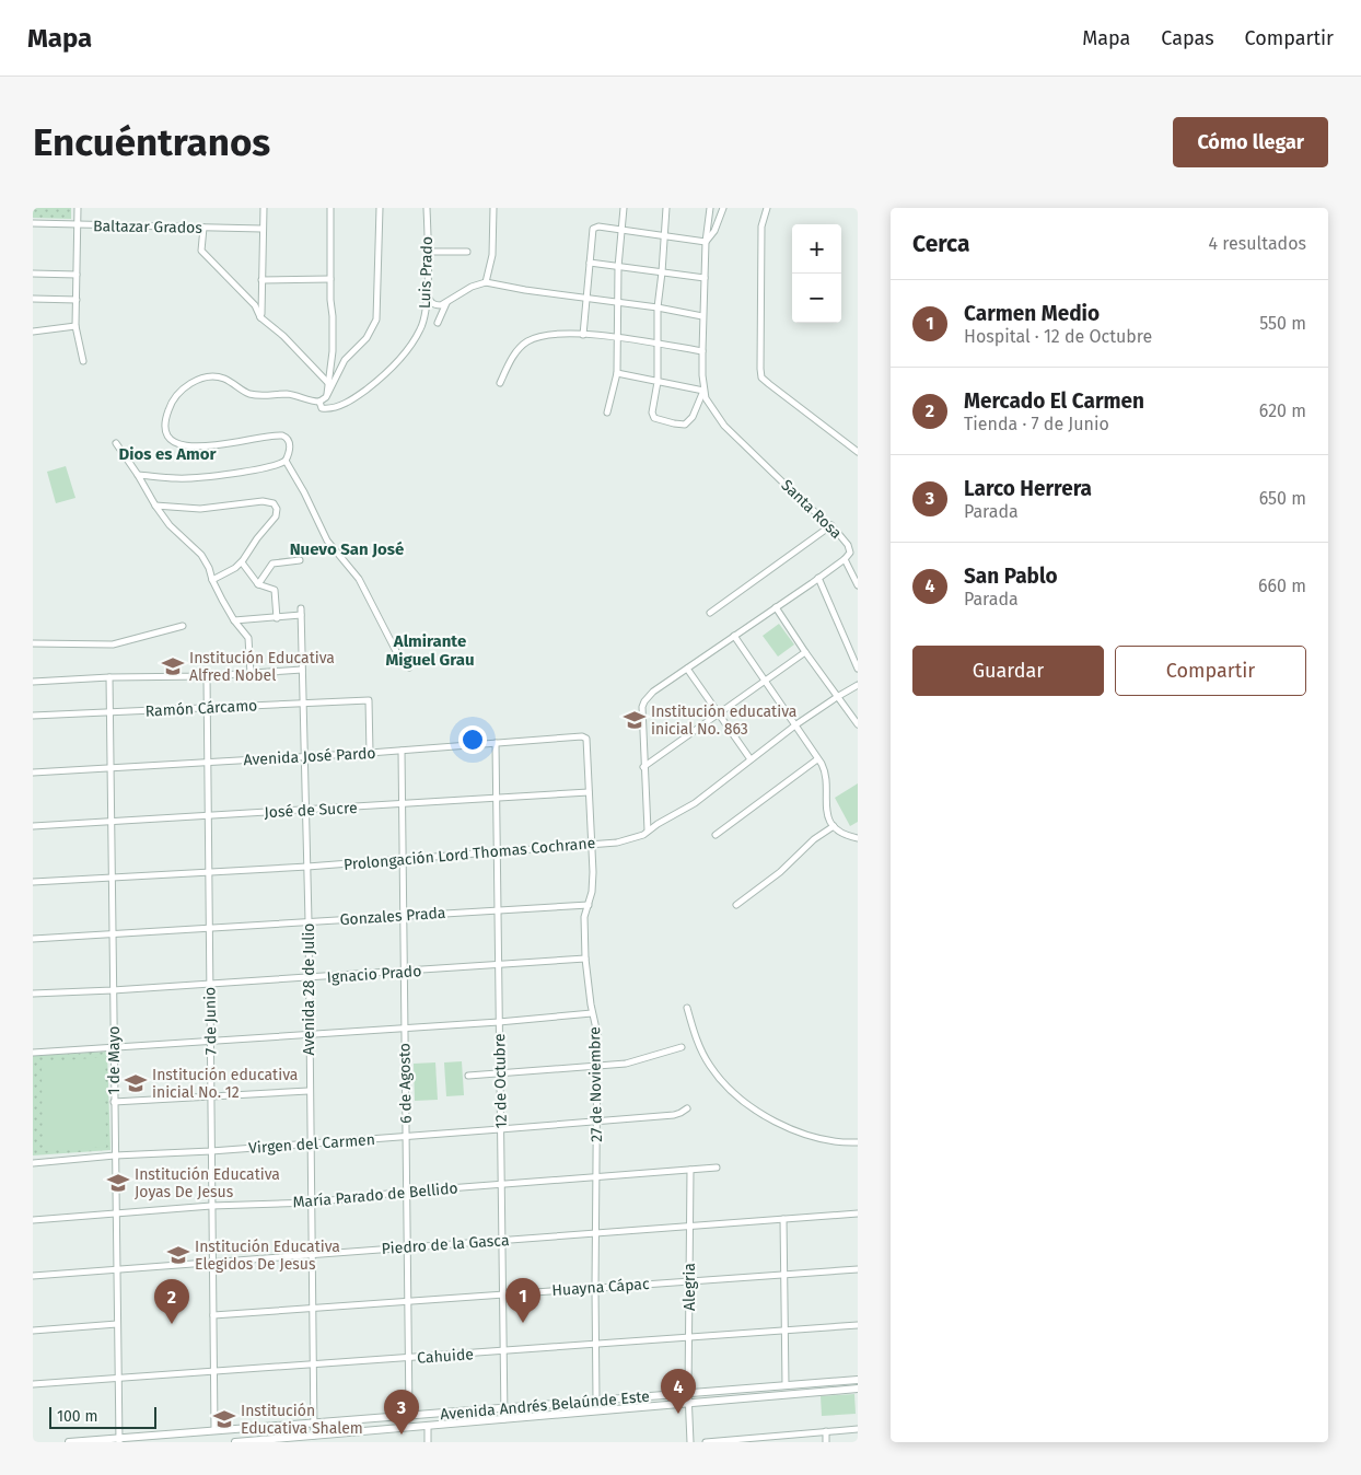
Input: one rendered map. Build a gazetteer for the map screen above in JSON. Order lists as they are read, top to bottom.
{
  "streets": {
    "street": [
      "Baltazar Grados",
      "Luis Prado",
      "Santa Rosa",
      "Ramón Cárcamo",
      "Avenida José Pardo",
      "José de Sucre",
      "Prolongación Lord Thomas Cochrane",
      "Gonzales Prada",
      "Ignacio Prado",
      "Avenida 28 de Julio",
      "7 de Junio",
      "1 de Mayo",
      "12 de Octubre",
      "6 de Agosto",
      "27 de Noviembre",
      "Virgen del Carmen",
      "María Parado de Bellido",
      "Piedro de la Gasca",
      "Huayna Cápac",
      "Alegria",
      "Cahuide",
      "Avenida Andrés Belaúnde Este"
    ]
  },
  "crossings": [
    ["Santa Rosa", "Prolongación Lord Thomas Cochrane"],
    ["Ramón Cárcamo", "Avenida José Pardo"],
    ["Ramón Cárcamo", "Avenida 28 de Julio"],
    ["Ramón Cárcamo", "7 de Junio"],
    ["Ramón Cárcamo", "1 de Mayo"],
    ["Avenida José Pardo", "Avenida 28 de Julio"],
    ["Avenida José Pardo", "7 de Junio"],
    ["Avenida José Pardo", "1 de Mayo"],
    ["Avenida José Pardo", "12 de Octubre"],
    ["Avenida José Pardo", "6 de Agosto"],
    ["Avenida José Pardo", "27 de Noviembre"],
    ["José de Sucre", "Avenida 28 de Julio"],
    ["José de Sucre", "7 de Junio"],
    ["José de Sucre", "1 de Mayo"],
    ["José de Sucre", "12 de Octubre"],
    ["José de Sucre", "6 de Agosto"],
    ["José de Sucre", "27 de Noviembre"],
    ["Prolongación Lord Thomas Cochrane", "Avenida 28 de Julio"],
    ["Prolongación Lord Thomas Cochrane", "7 de Junio"],
    ["Prolongación Lord Thomas Cochrane", "1 de Mayo"],
    ["Prolongación Lord Thomas Cochrane", "12 de Octubre"],
    ["Prolongación Lord Thomas Cochrane", "6 de Agosto"],
    ["Prolongación Lord Thomas Cochrane", "27 de Noviembre"],
    ["Gonzales Prada", "Avenida 28 de Julio"],
    ["Gonzales Prada", "7 de Junio"],
    ["Gonzales Prada", "1 de Mayo"],
    ["Gonzales Prada", "12 de Octubre"],
    ["Gonzales Prada", "6 de Agosto"],
    ["Gonzales Prada", "27 de Noviembre"],
    ["Ignacio Prado", "Avenida 28 de Julio"],
    ["Ignacio Prado", "7 de Junio"],
    ["Ignacio Prado", "1 de Mayo"],
    ["Ignacio Prado", "12 de Octubre"],
    ["Ignacio Prado", "6 de Agosto"],
    ["Ignacio Prado", "27 de Noviembre"],
    ["Avenida 28 de Julio", "Virgen del Carmen"],
    ["Avenida 28 de Julio", "María Parado de Bellido"],
    ["Avenida 28 de Julio", "Piedro de la Gasca"],
    ["Avenida 28 de Julio", "Huayna Cápac"],
    ["Avenida 28 de Julio", "Cahuide"],
    ["Avenida 28 de Julio", "Avenida Andrés Belaúnde Este"],
    ["7 de Junio", "Virgen del Carmen"],
    ["7 de Junio", "María Parado de Bellido"],
    ["7 de Junio", "Piedro de la Gasca"],
    ["7 de Junio", "Huayna Cápac"],
    ["7 de Junio", "Cahuide"],
    ["7 de Junio", "Avenida Andrés Belaúnde Este"],
    ["1 de Mayo", "Virgen del Carmen"],
    ["1 de Mayo", "María Parado de Bellido"],
    ["1 de Mayo", "Piedro de la Gasca"],
    ["1 de Mayo", "Cahuide"],
    ["1 de Mayo", "Avenida Andrés Belaúnde Este"],
    ["12 de Octubre", "Virgen del Carmen"],
    ["12 de Octubre", "María Parado de Bellido"],
    ["12 de Octubre", "Piedro de la Gasca"],
    ["12 de Octubre", "Huayna Cápac"],
    ["12 de Octubre", "Cahuide"],
    ["12 de Octubre", "Avenida Andrés Belaúnde Este"],
    ["6 de Agosto", "Virgen del Carmen"],
    ["6 de Agosto", "María Parado de Bellido"],
    ["6 de Agosto", "Piedro de la Gasca"],
    ["6 de Agosto", "Huayna Cápac"],
    ["6 de Agosto", "Cahuide"],
    ["6 de Agosto", "Avenida Andrés Belaúnde Este"],
    ["27 de Noviembre", "Virgen del Carmen"],
    ["27 de Noviembre", "María Parado de Bellido"],
    ["27 de Noviembre", "Piedro de la Gasca"],
    ["27 de Noviembre", "Huayna Cápac"],
    ["27 de Noviembre", "Cahuide"],
    ["27 de Noviembre", "Avenida Andrés Belaúnde Este"],
    ["María Parado de Bellido", "Alegria"],
    ["Piedro de la Gasca", "Alegria"],
    ["Huayna Cápac", "Alegria"],
    ["Alegria", "Cahuide"],
    ["Alegria", "Avenida Andrés Belaúnde Este"]
  ],
  "districts": ["Dios es Amor", "Nuevo San José", "Almirante Miguel Grau"],
  "places": {
    "school or university": [
      "Institución Educativa Alfred Nobel",
      "Institución educativa inicial No. 863",
      "Institución educativa inicial No. 12",
      "Institución Educativa Joyas De Jesus",
      "Institución Educativa Elegidos De Jesus",
      "Institución Educativa Shalem"
    ]
  },
  "scale_bar": "100 m",
  "page": {
    "header": "Mapa",
    "nav": ["Mapa", "Capas", "Compartir"],
    "buttons": [
      "Cómo llegar",
      ["Guardar", "Compartir"]
    ],
    "title": "Encuéntranos",
    "heading": ["Cerca", "4 resultados"],
    "map_buttons": ["+", "−"],
    "list": [
      {
        "mark": "1",
        "name": "Carmen Medio",
        "note": "Hospital · 12 de Octubre",
        "value": "550 m"
      },
      {
        "mark": "2",
        "name": "Mercado El Carmen",
        "note": "Tienda · 7 de Junio",
        "value": "620 m"
      },
      {
        "mark": "3",
        "name": "Larco Herrera",
        "note": "Parada",
        "value": "650 m"
      },
      {
        "mark": "4",
        "name": "San Pablo",
        "note": "Parada",
        "value": "660 m"
      }
    ],
    "pins": [
      "1",
      "2",
      "4",
      "3"
    ],
    "scale": "100 m"
  }
}
